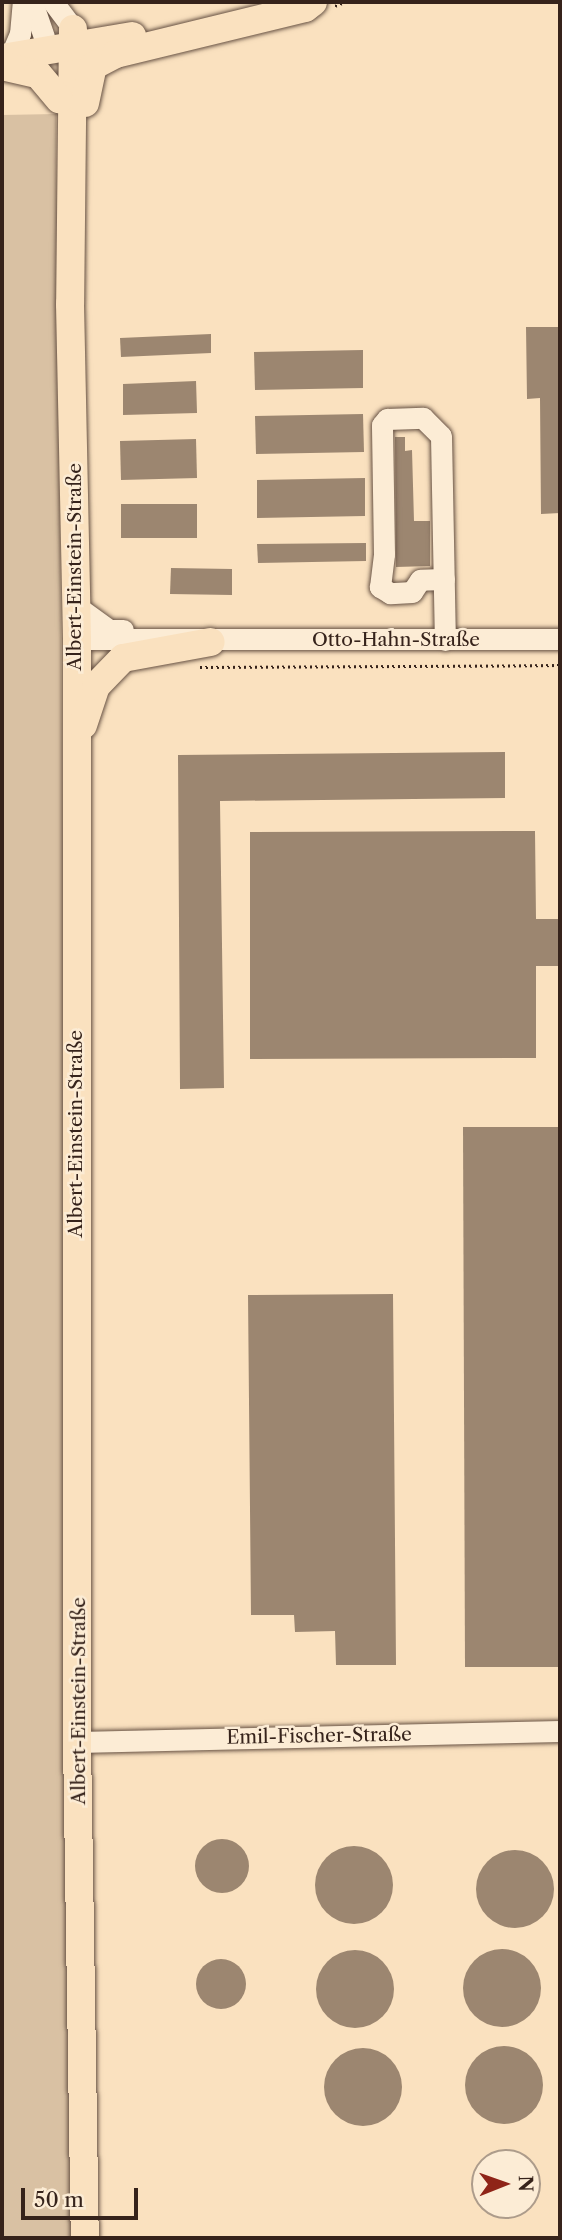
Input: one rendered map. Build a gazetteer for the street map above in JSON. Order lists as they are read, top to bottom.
{
  "streets": {
    "main road": ["Albert-Einstein-Straße"],
    "street": ["Otto-Hahn-Straße", "Emil-Fischer-Straße"]
  },
  "crossings": [
    ["Albert-Einstein-Straße", "Otto-Hahn-Straße"],
    ["Albert-Einstein-Straße", "Emil-Fischer-Straße"]
  ],
  "scale_bar": "50 m",
  "north": "right"
}
